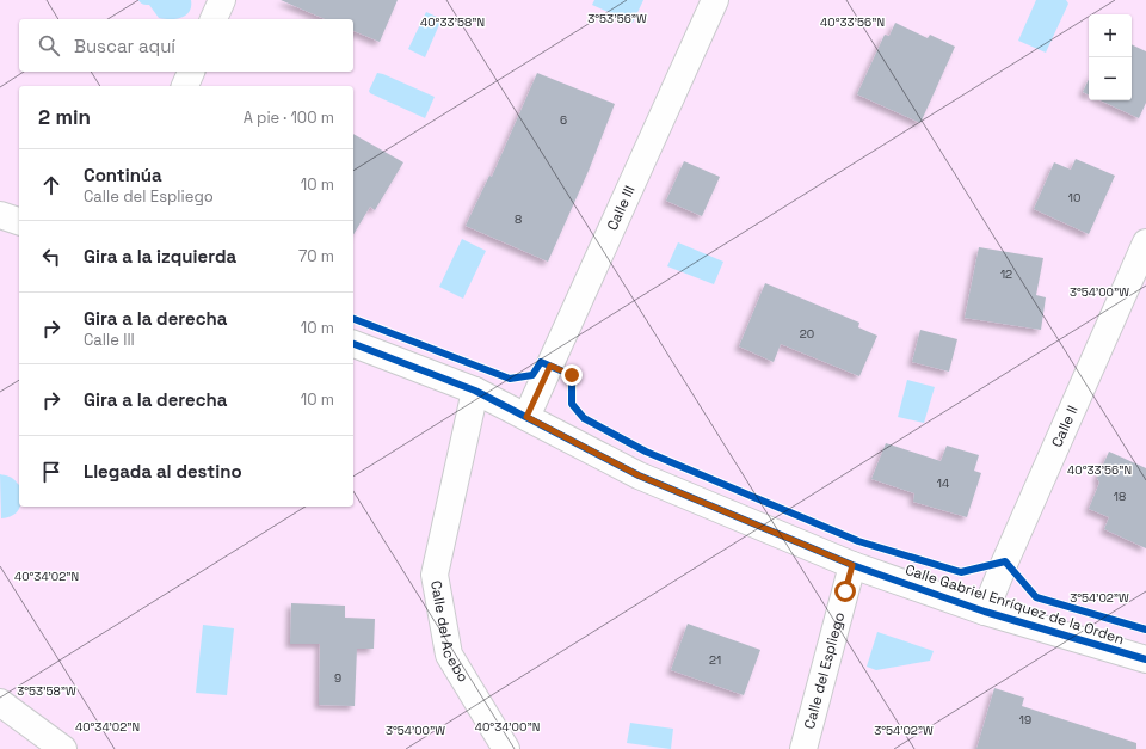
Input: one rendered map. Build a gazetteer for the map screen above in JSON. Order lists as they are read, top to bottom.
{
  "streets": {
    "street": [
      "Calle III",
      "Calle II",
      "Calle Gabriel Enríquez de la Orden",
      "Calle del Acebo",
      "Calle del Espliego"
    ]
  },
  "crossings": [
    ["Calle III", "Calle Gabriel Enríquez de la Orden"],
    ["Calle II", "Calle Gabriel Enríquez de la Orden"],
    ["Calle Gabriel Enríquez de la Orden", "Calle del Acebo"],
    ["Calle Gabriel Enríquez de la Orden", "Calle del Espliego"]
  ],
  "house_numbers": [
    "6",
    "10",
    "8",
    "12",
    "20",
    "14",
    "18",
    "21",
    "9",
    "19"
  ],
  "page": {
    "map_buttons": ["+", "−"],
    "search": "Buscar aquí",
    "heading": ["2 min", "A pie · 100 m"],
    "list": [
      ["Continúa", "Calle del Espliego", "10 m"],
      ["Gira a la izquierda", "70 m"],
      ["Gira a la derecha", "Calle III", "10 m"],
      ["Gira a la derecha", "10 m"],
      "Llegada al destino"
    ]
  },
  "coordinates": [
    "3°53'56\"W",
    "40°33'58\"N",
    "40°33'56\"N",
    "3°54'00\"W",
    "40°34'02\"N",
    "3°54'02\"W",
    "3°53'58\"W",
    "40°34'00\"N"
  ]
}
